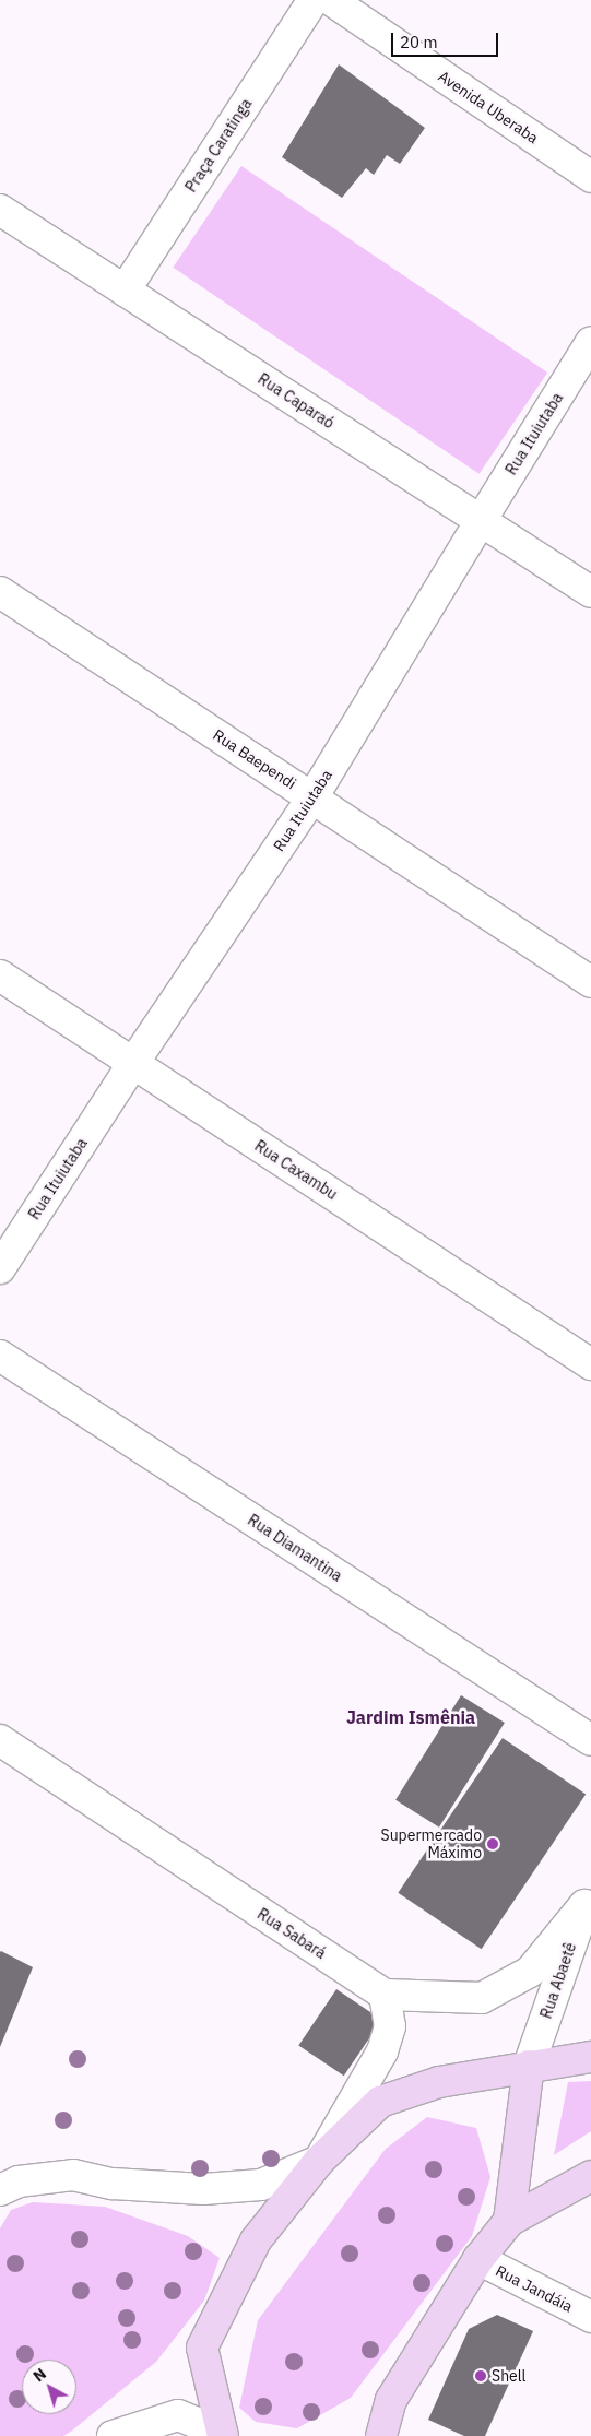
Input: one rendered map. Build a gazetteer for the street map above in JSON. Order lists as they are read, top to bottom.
{
  "streets": {
    "street": [
      "Avenida Uberaba",
      "Praça Caratinga",
      "Rua Caparaó",
      "Rua Ituiutaba",
      "Rua Baependi",
      "Rua Caxambu",
      "Rua Diamantina",
      "Rua Sabará",
      "Rua Abaetê",
      "Rua Jandáia"
    ]
  },
  "crossings": [
    ["Praça Caratinga", "Rua Caparaó"],
    ["Rua Caparaó", "Rua Ituiutaba"],
    ["Rua Ituiutaba", "Rua Baependi"],
    ["Rua Ituiutaba", "Rua Caxambu"]
  ],
  "districts": ["Jardim Ismênia"],
  "places": ["Supermercado Máximo", "Shell"],
  "scale_bar": "20 m",
  "north": "top left"
}
